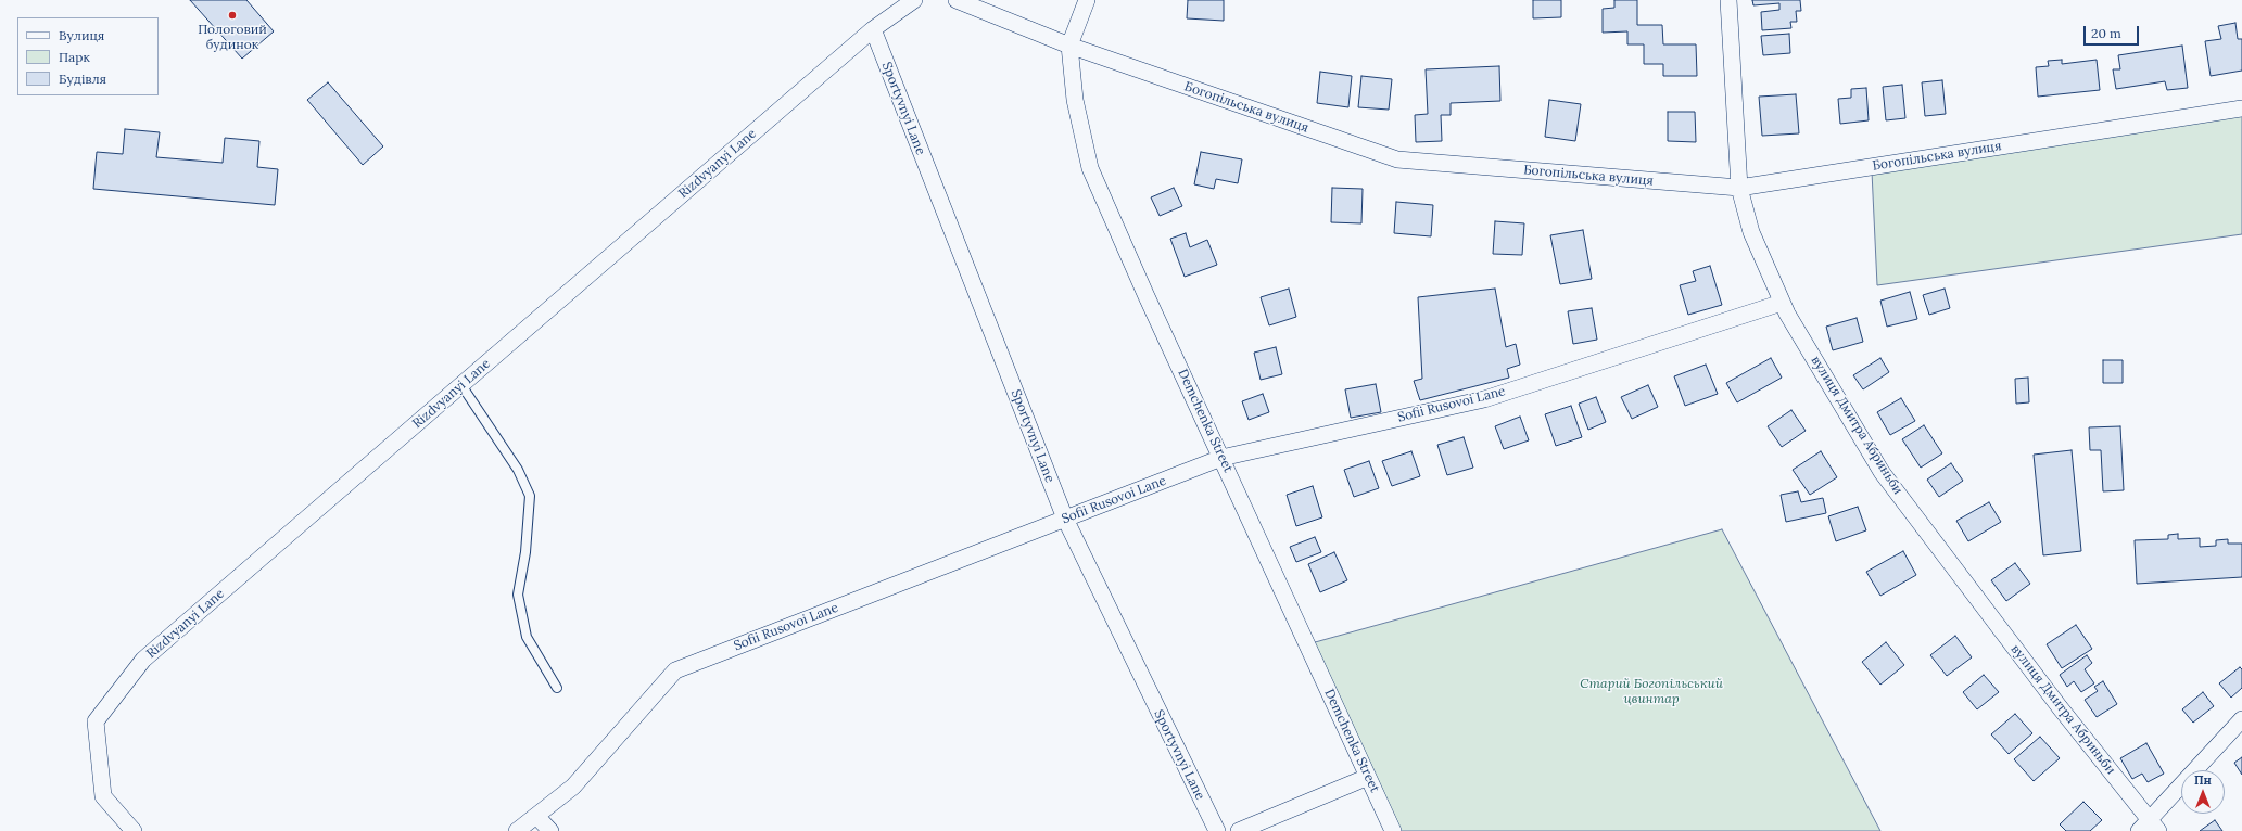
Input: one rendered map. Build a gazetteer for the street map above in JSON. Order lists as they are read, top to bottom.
{
  "streets": {
    "street": [
      "Богопільська вулиця",
      "Sportyvnyi Lane",
      "Rizdvyanyi Lane",
      "Sofii Rusovoi Lane",
      "Demchenka Street",
      "вулиця Дмитра Абриньби"
    ]
  },
  "crossings": [
    ["Богопільська вулиця", "Demchenka Street"],
    ["Богопільська вулиця", "вулиця Дмитра Абриньби"],
    ["Sportyvnyi Lane", "Rizdvyanyi Lane"],
    ["Sportyvnyi Lane", "Sofii Rusovoi Lane"],
    ["Sofii Rusovoi Lane", "Demchenka Street"],
    ["Sofii Rusovoi Lane", "вулиця Дмитра Абриньби"]
  ],
  "parks": ["Старий Богопільський цвинтар"],
  "places": ["Пологовий будинок"],
  "legend": ["Вулиця", "Парк", "Будівля"],
  "scale_bar": "20 m",
  "north": "top"
}
